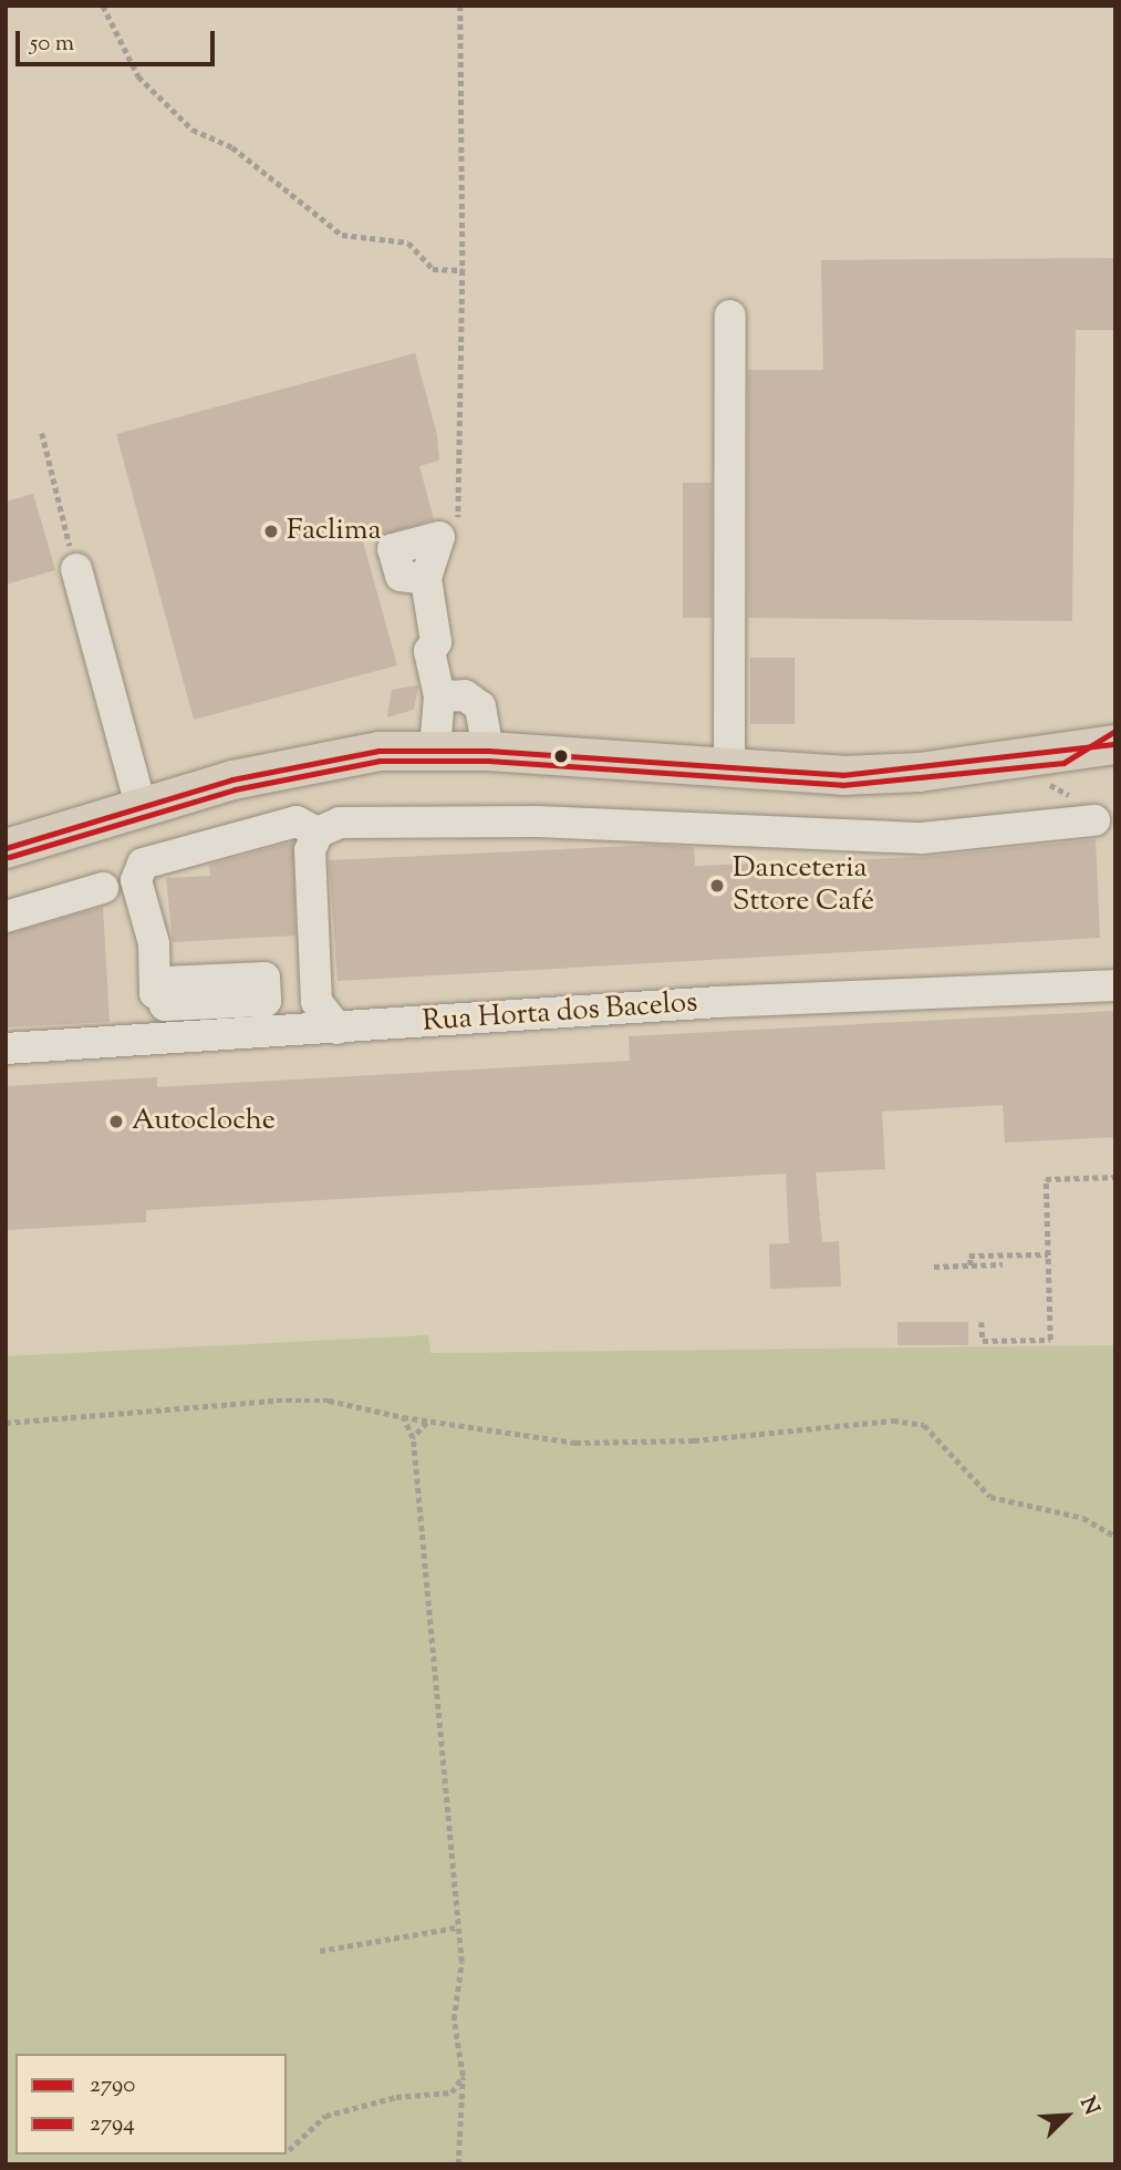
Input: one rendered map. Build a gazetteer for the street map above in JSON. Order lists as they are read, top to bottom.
{
  "streets": {
    "street": ["Rua Horta dos Bacelos"]
  },
  "places": ["Faclima", "Danceteria Sttore Café", "Autocloche"],
  "lines": ["transit line 2794", "transit line 2790"],
  "legend": ["2790", "2794"],
  "scale_bar": "50 m",
  "north": "top right"
}
